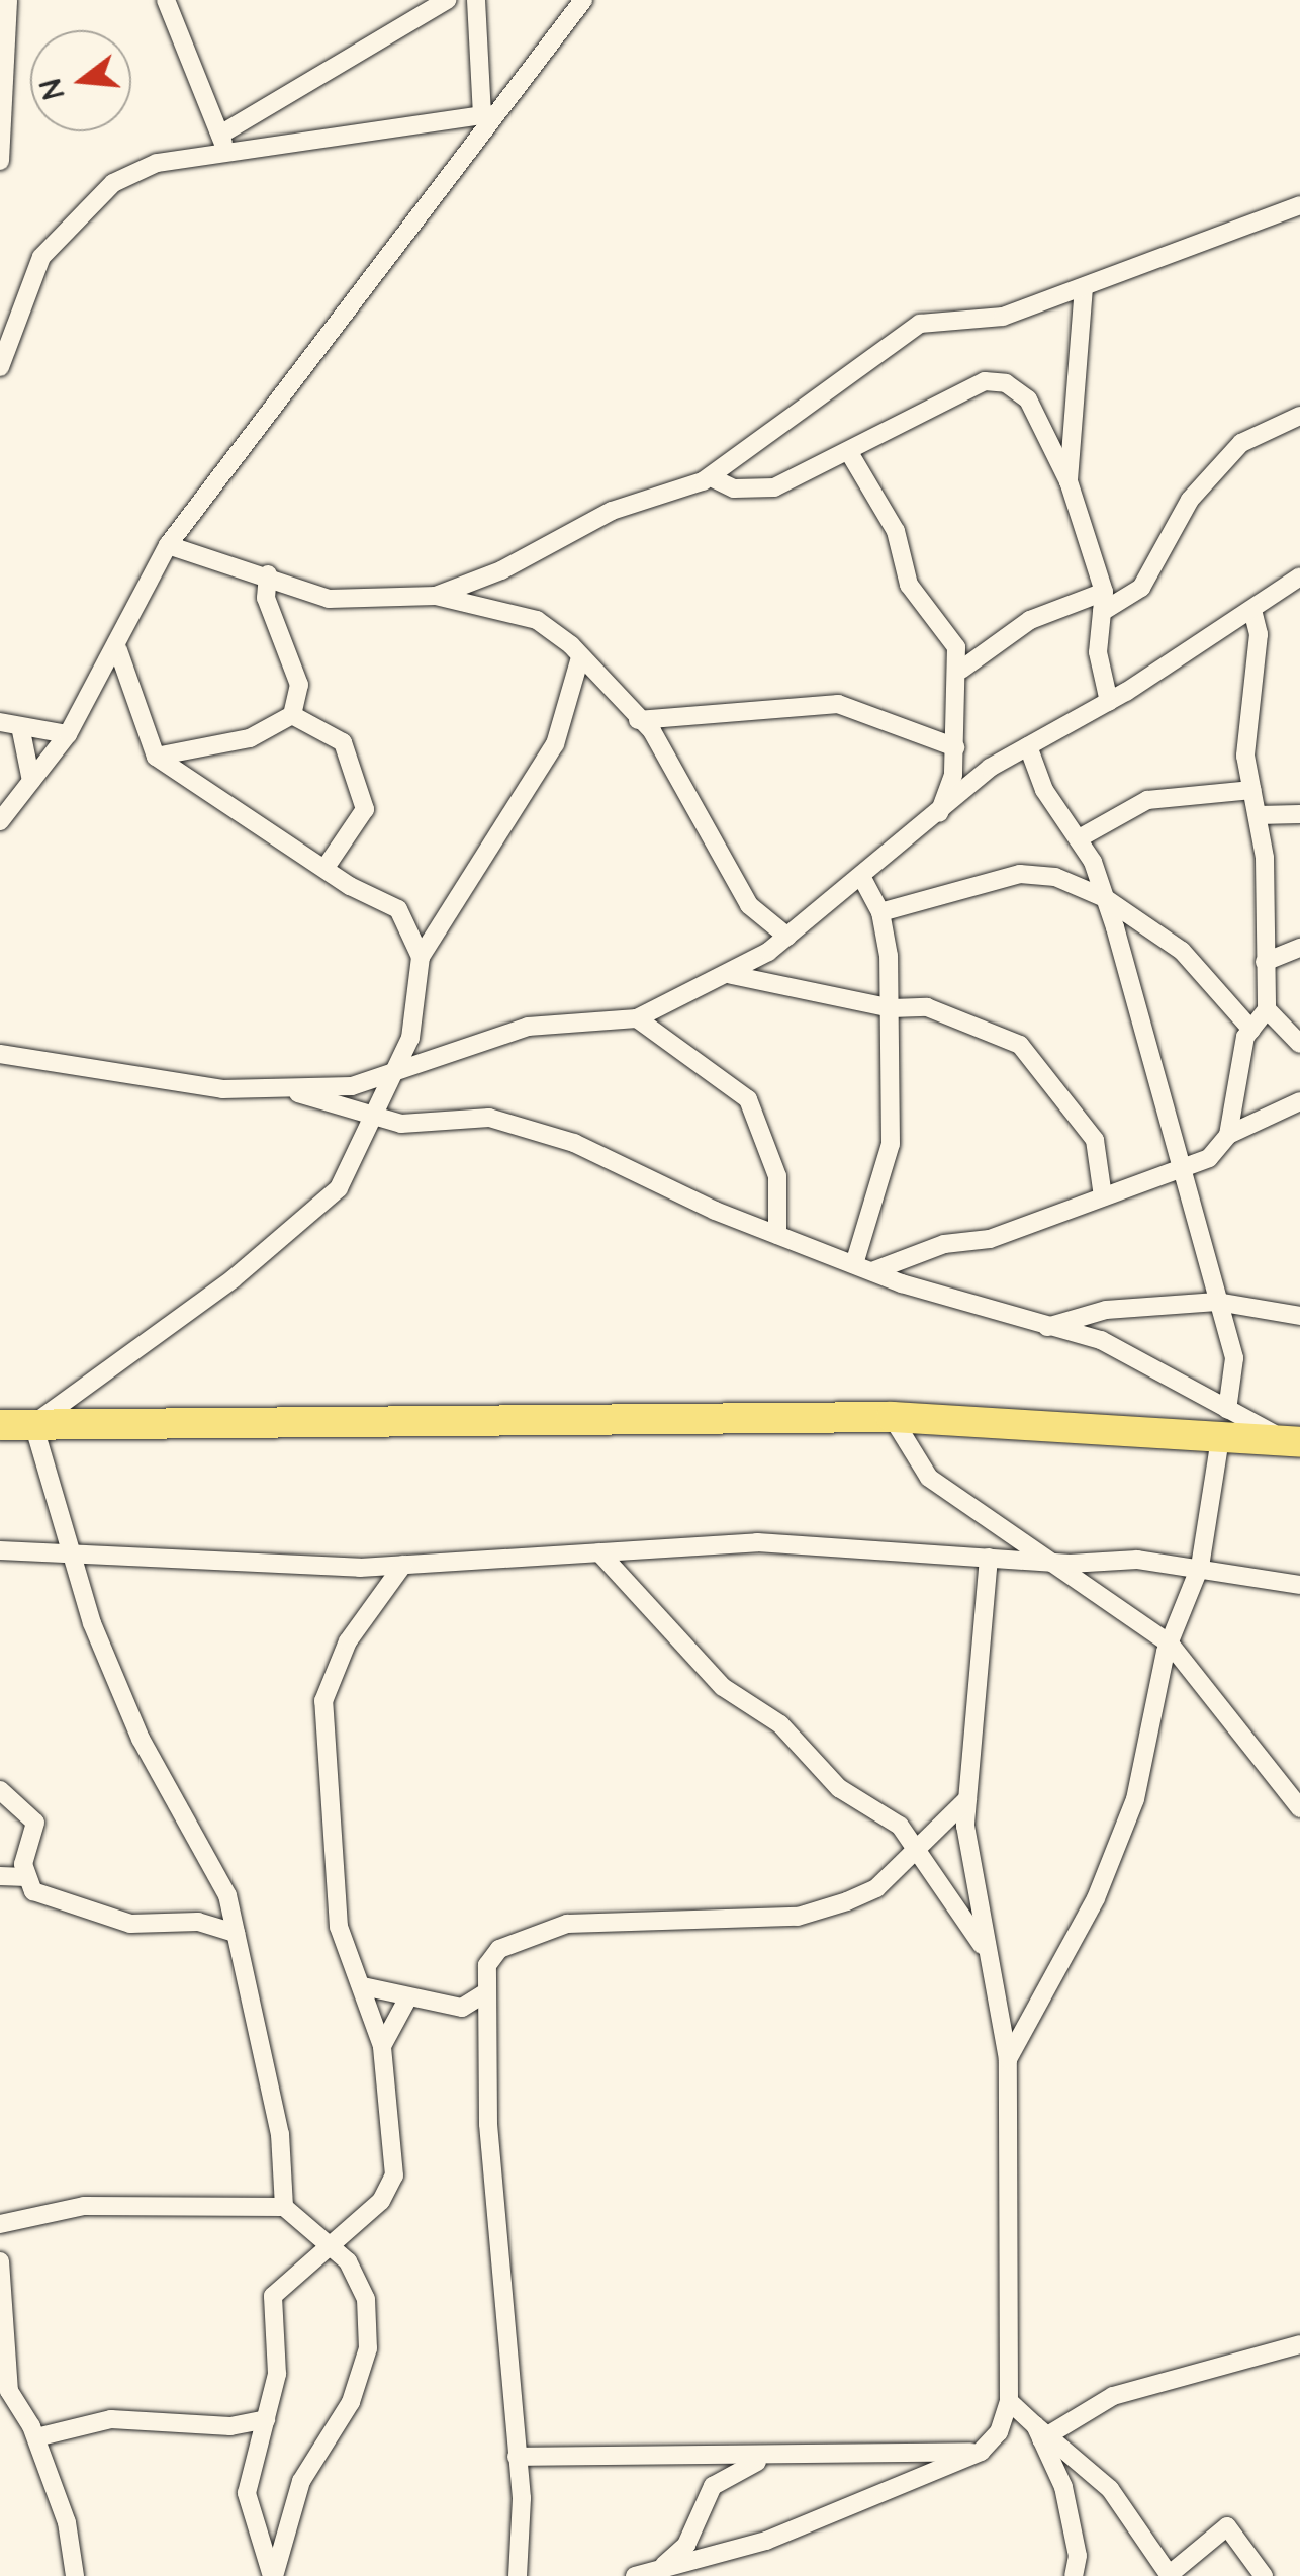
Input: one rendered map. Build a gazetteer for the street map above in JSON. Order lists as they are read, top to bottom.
{
  "north": "left"
}
